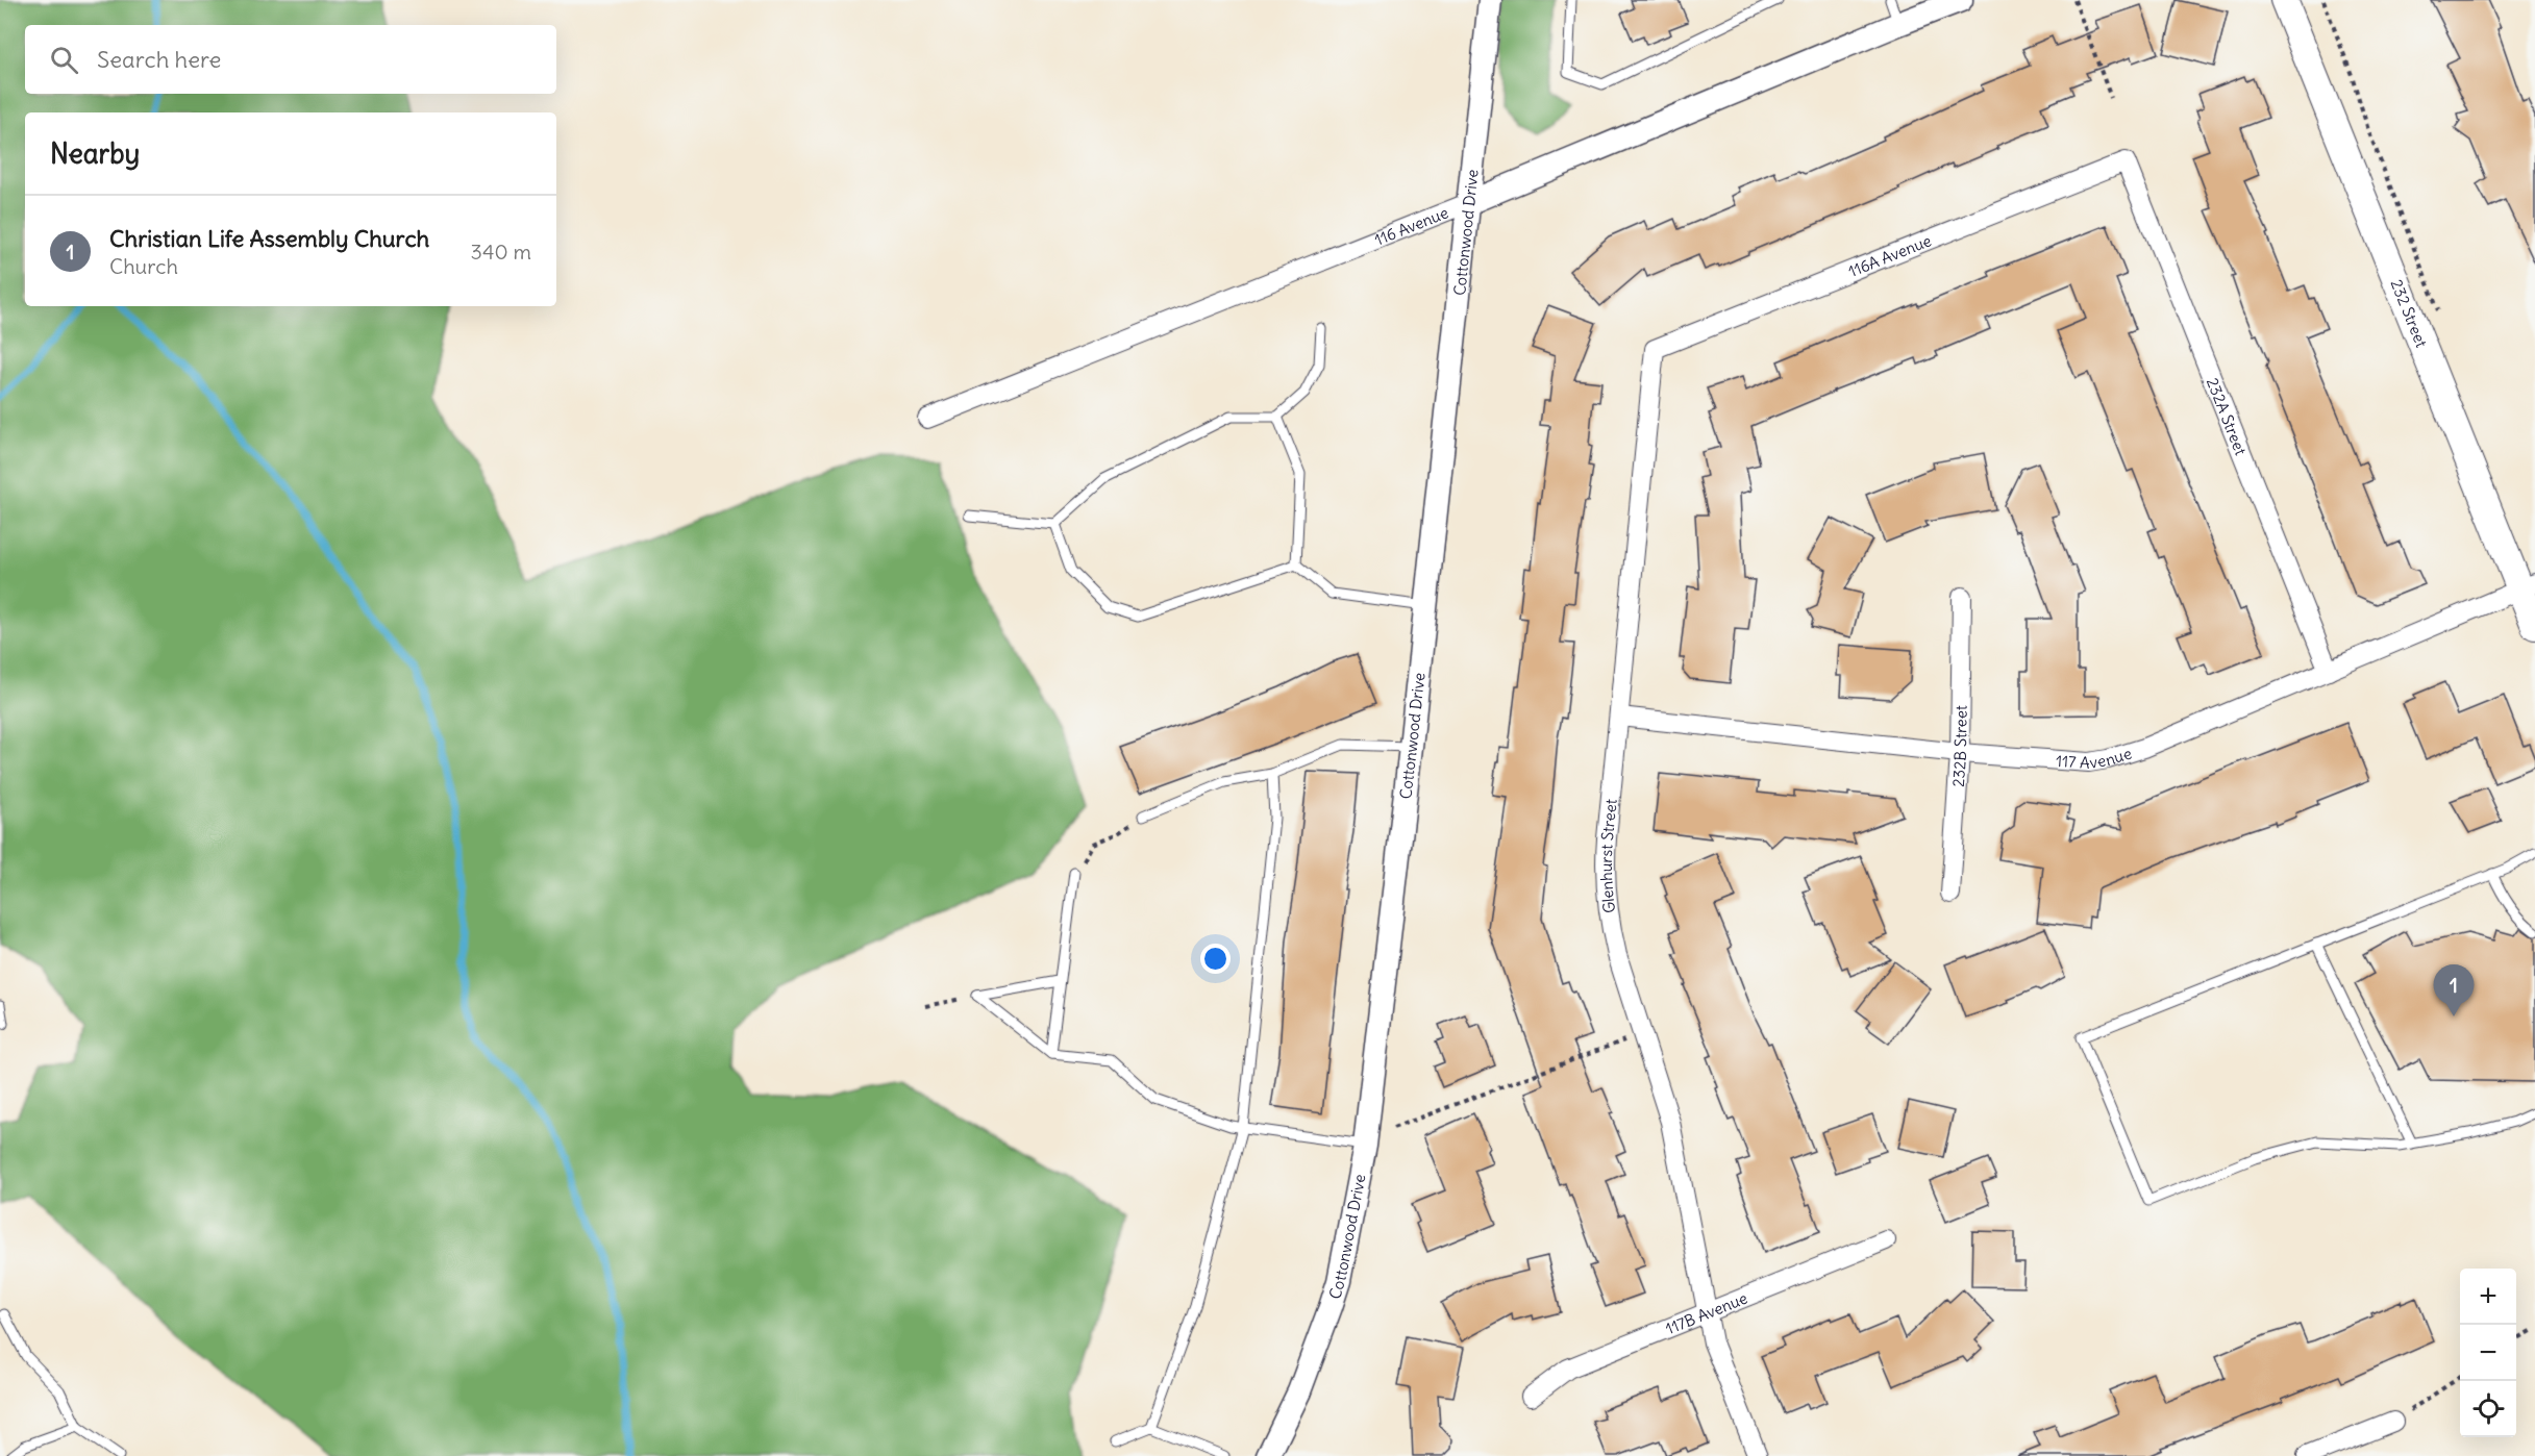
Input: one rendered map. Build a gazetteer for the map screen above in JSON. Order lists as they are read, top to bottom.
{
  "streets": {
    "main road": ["232 Street"],
    "street": [
      "116 Avenue",
      "Cottonwood Drive",
      "116A Avenue",
      "232A Street",
      "232B Street",
      "117 Avenue",
      "Glenhurst Street",
      "117B Avenue"
    ]
  },
  "crossings": [
    ["116 Avenue", "Cottonwood Drive"],
    ["116A Avenue", "232A Street"],
    ["116A Avenue", "Glenhurst Street"],
    ["232 Street", "117 Avenue"],
    ["232A Street", "117 Avenue"],
    ["232B Street", "117 Avenue"],
    ["117 Avenue", "Glenhurst Street"],
    ["Glenhurst Street", "117B Avenue"]
  ],
  "page": {
    "search": "Search here",
    "heading": "Nearby",
    "list": [
      {
        "mark": "1",
        "name": "Christian Life Assembly Church",
        "note": "Church",
        "value": "340 m"
      }
    ],
    "pins": "1",
    "map_buttons": ["+", "−"]
  }
}
